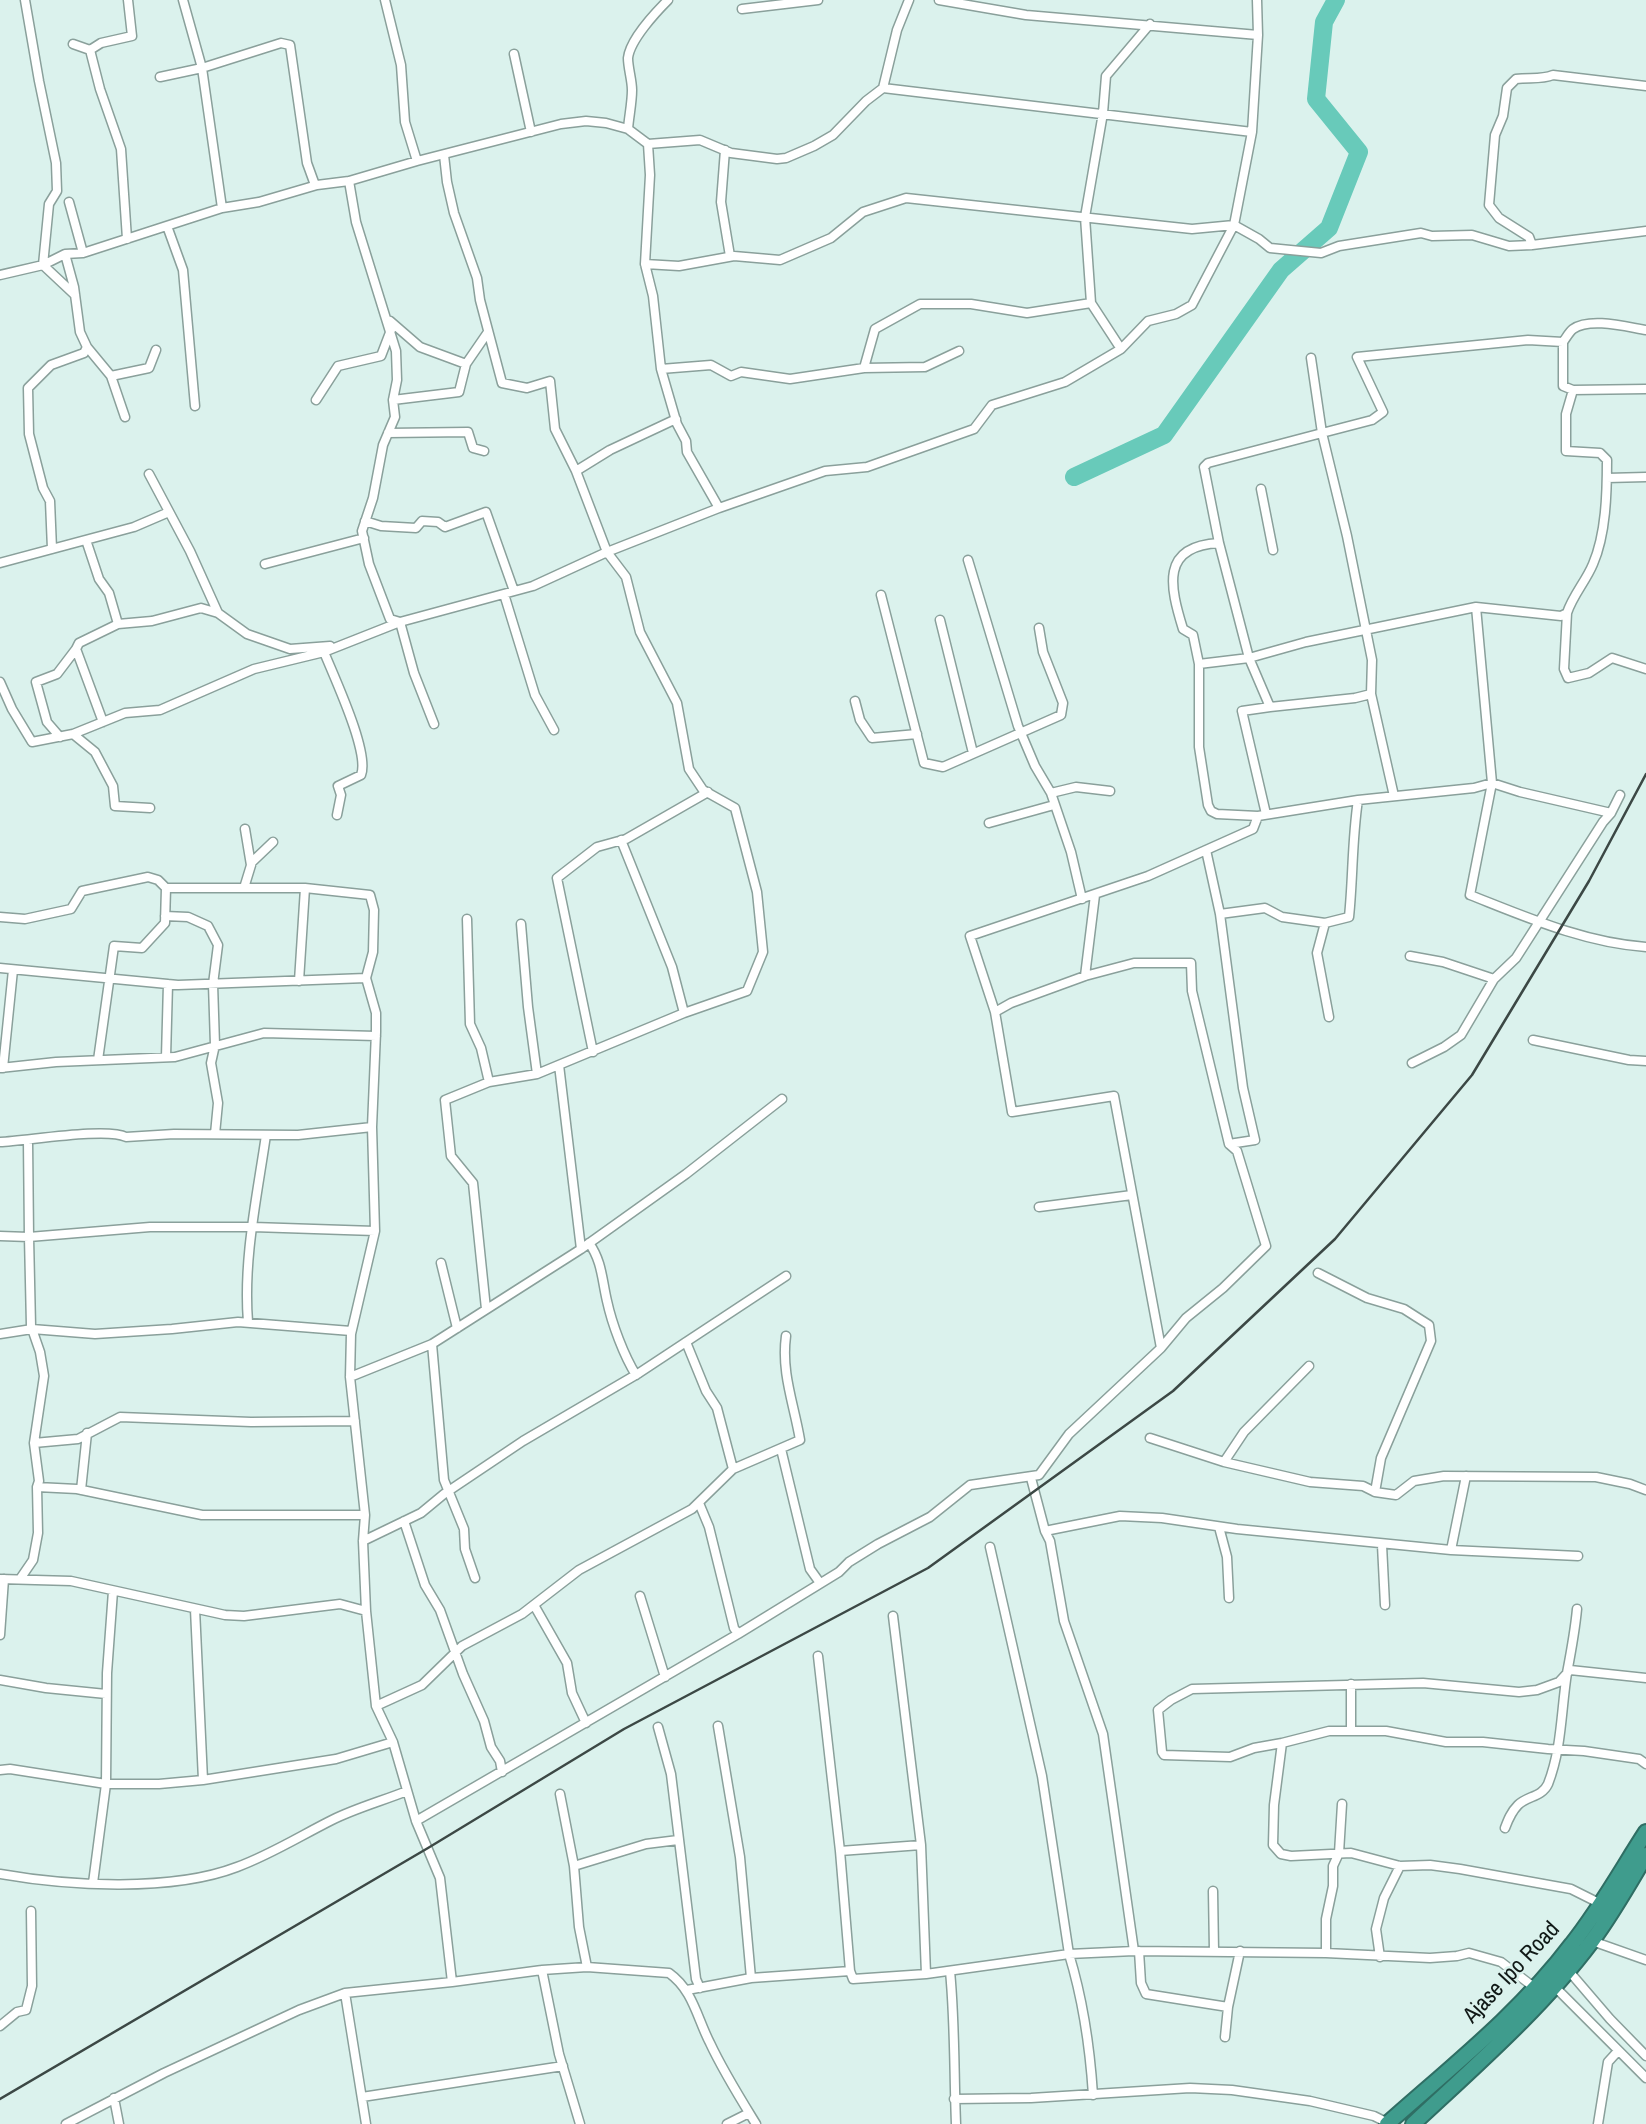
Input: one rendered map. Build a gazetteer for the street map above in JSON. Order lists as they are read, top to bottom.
{
  "streets": {
    "highway": ["Ajase Ipo Road"]
  }
}
